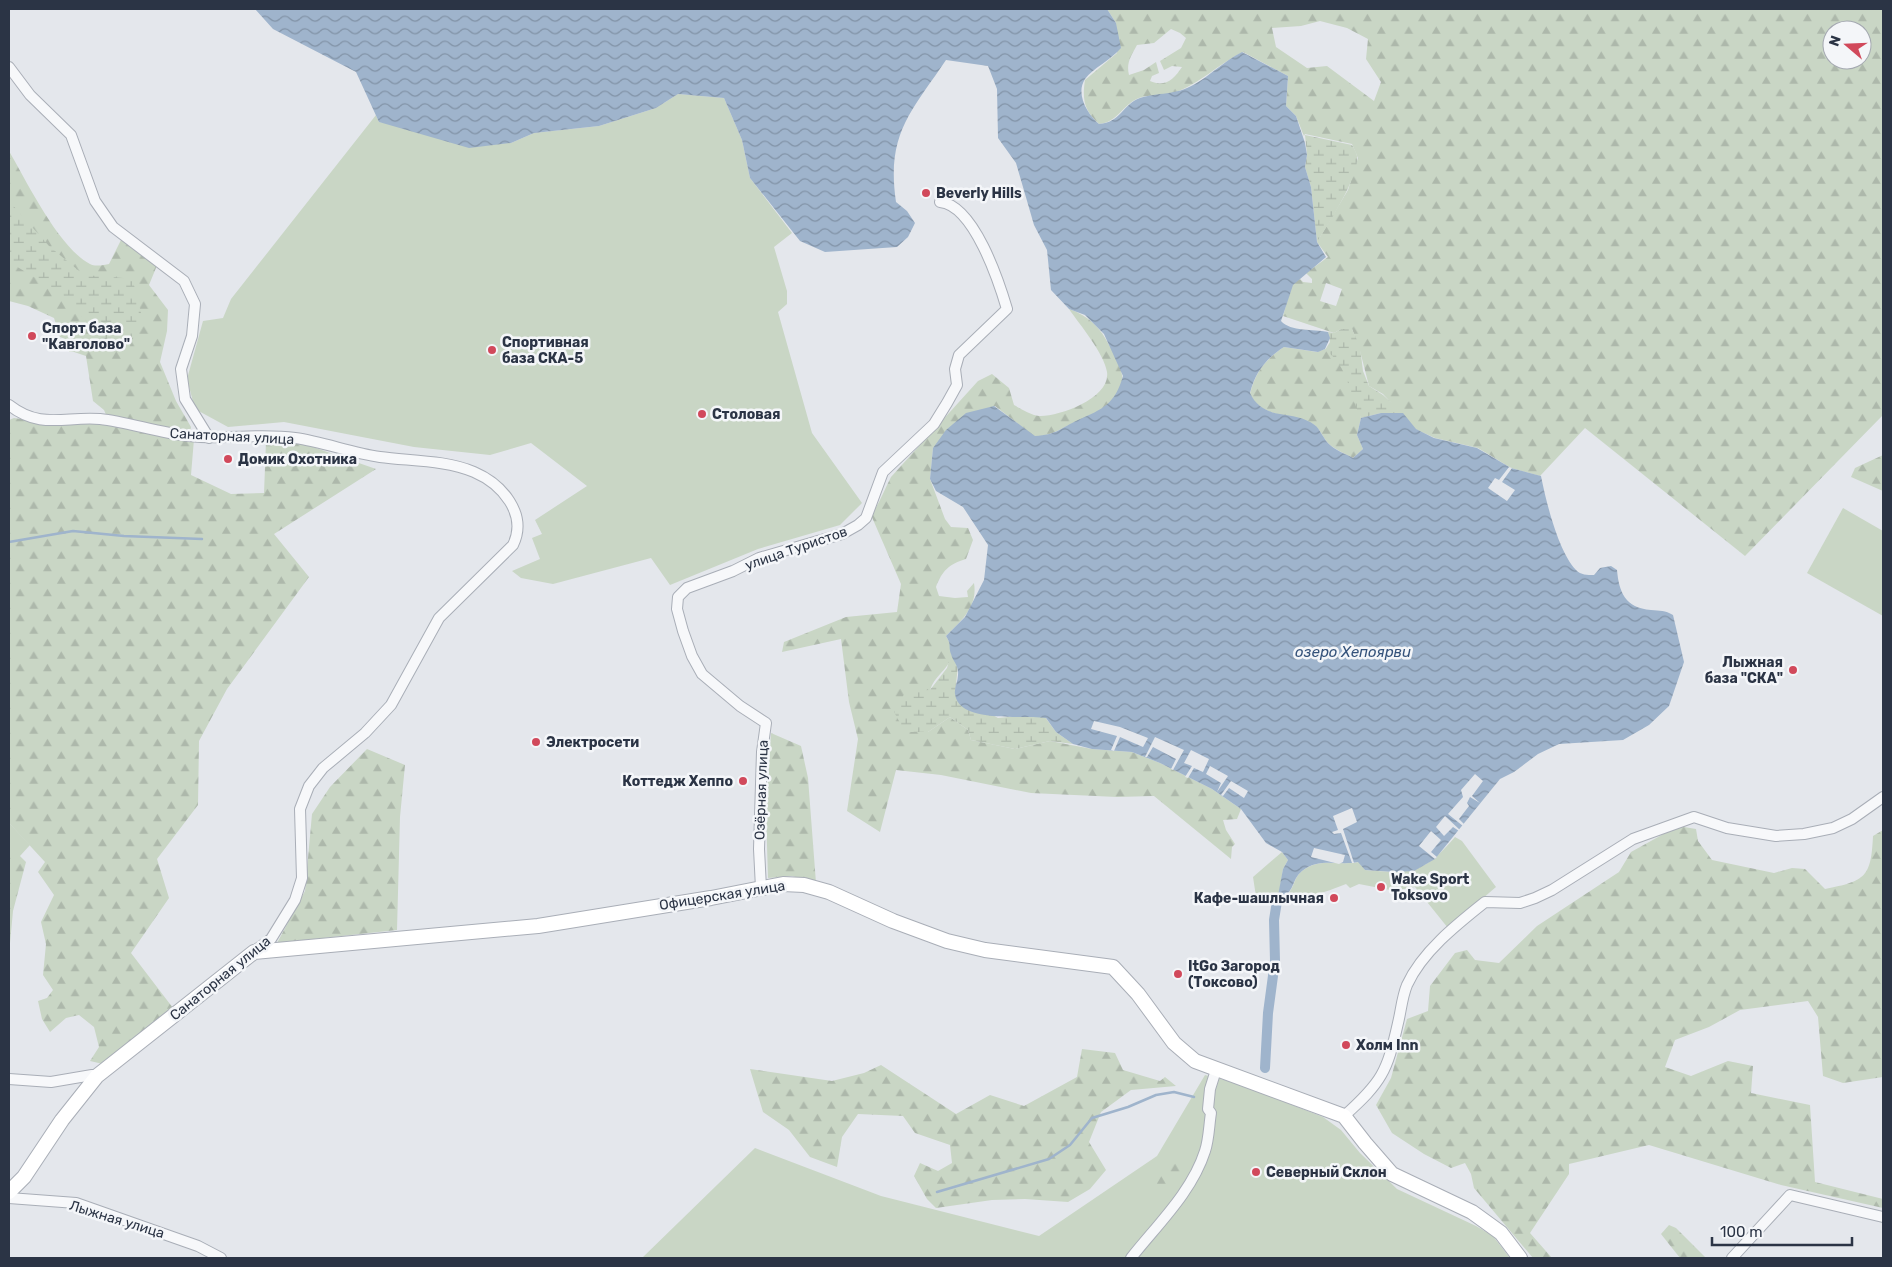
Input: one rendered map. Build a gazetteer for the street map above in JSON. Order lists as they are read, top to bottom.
{
  "streets": {
    "street": [
      "Санаторная улица",
      "улица Туристов",
      "Озёрная улица",
      "Офицерская улица",
      "Лыжная улица"
    ]
  },
  "crossings": [
    ["Санаторная улица", "Офицерская улица"],
    ["улица Туристов", "Озёрная улица"],
    ["Озёрная улица", "Офицерская улица"]
  ],
  "water": ["озеро Хепоярви"],
  "places": [
    "Beverly Hills",
    "Спорт база \"Кавголово\"",
    "Спортивная база СКА-5",
    "Столовая",
    "Домик Охотника",
    "Лыжная база \"СКА\"",
    "Электросети",
    "Коттедж Хеппо",
    "Wake Sport Toksovo",
    "Кафе-шашлычная",
    "ItGo Загород (Токсово)",
    "Холм Inn",
    "Северный Склон"
  ],
  "scale_bar": "100 m",
  "north": "left"
}
